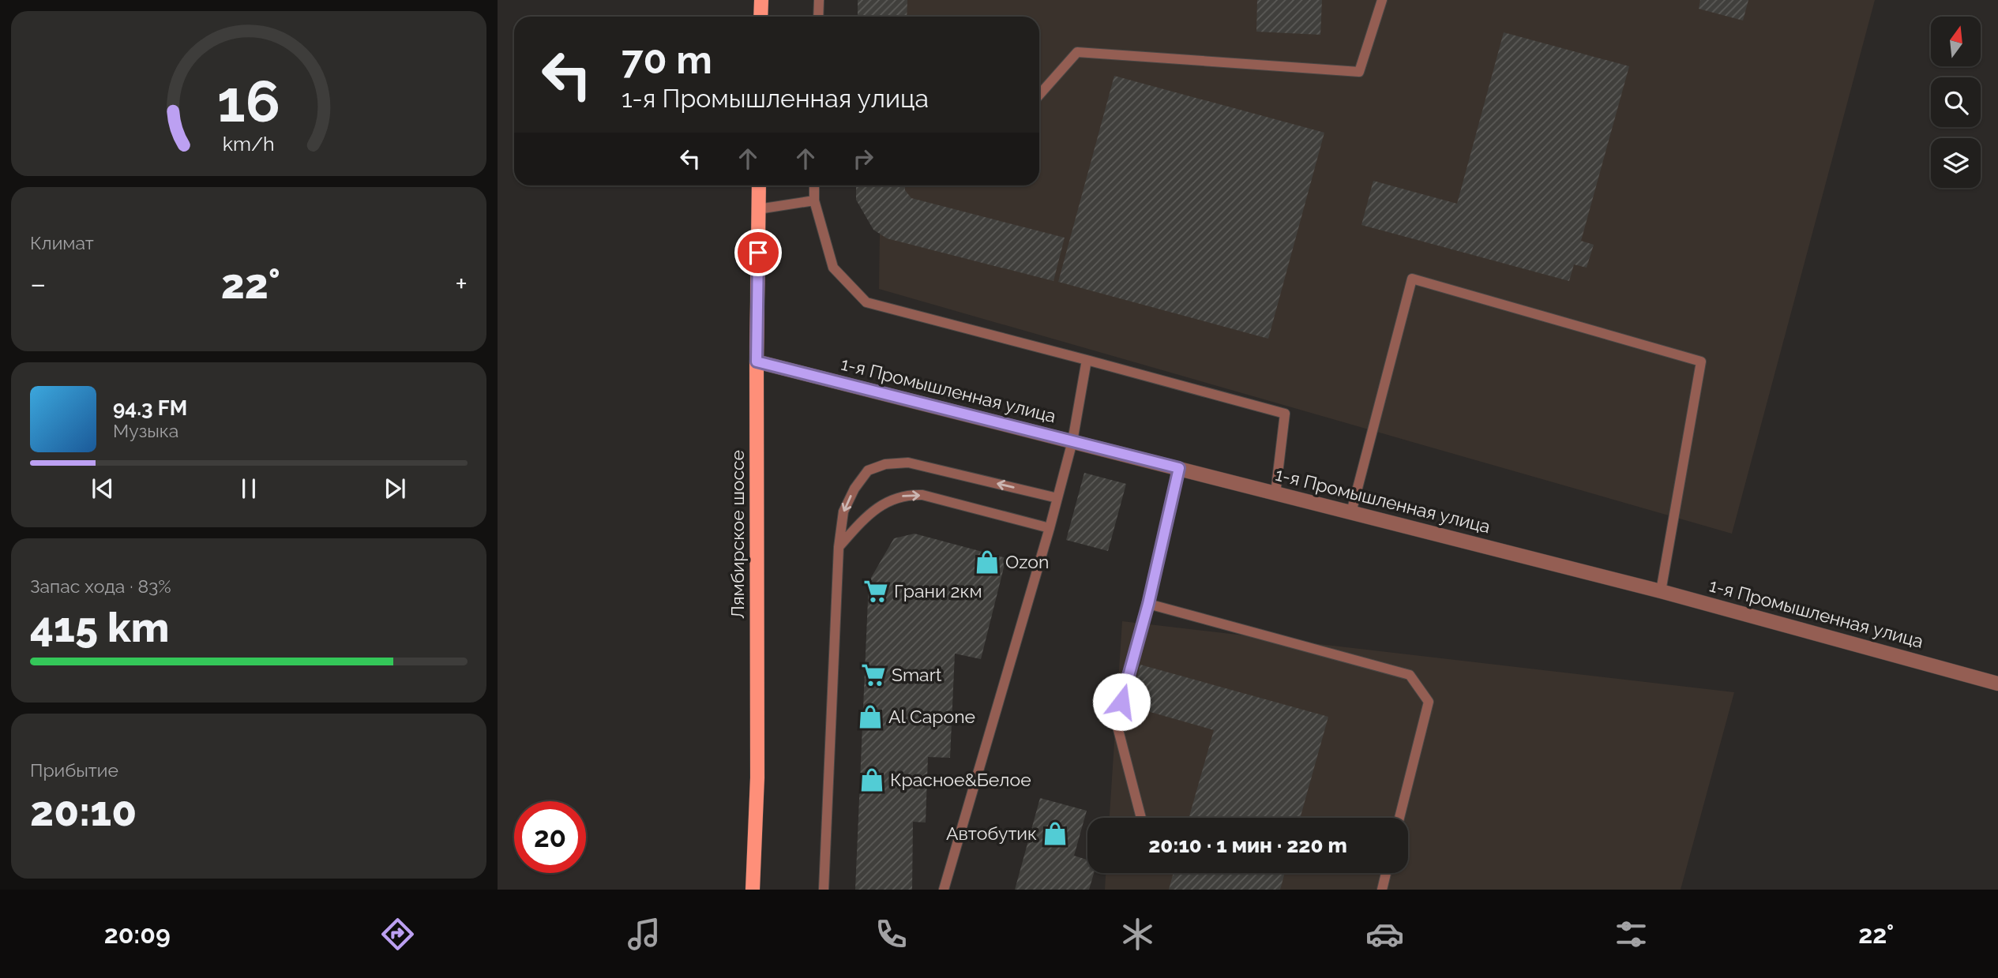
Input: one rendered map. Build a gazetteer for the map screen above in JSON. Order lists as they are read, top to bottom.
{
  "streets": {
    "main road": ["Лямбирское шоссе"],
    "street": ["1-я Промышленная улица"]
  },
  "crossings": [
    ["1-я Промышленная улица", "Лямбирское шоссе"]
  ],
  "places": {
    "shop": [
      "Ozon",
      "Al Capone",
      "Красное&Белое",
      "Автобутик"
    ],
    "supermarket": ["Грани 2км", "Smart"]
  },
  "north": "top",
  "page": {
    "turn": ["70 m", "1-я Промышленная улица"],
    "tile": [
      "Климат",
      ["Запас хода · 83%", "415 km"],
      ["Прибытие", "20:10"]
    ],
    "heat": ["−", "22°", "+"],
    "song": ["94.3 FM", "Музыка"],
    "limit": "20",
    "trip": "20:10 · 1 мин · 220 m",
    "tabs": ["20:09", "22°"],
    "gauge": ["16", "km/h"]
  }
}
